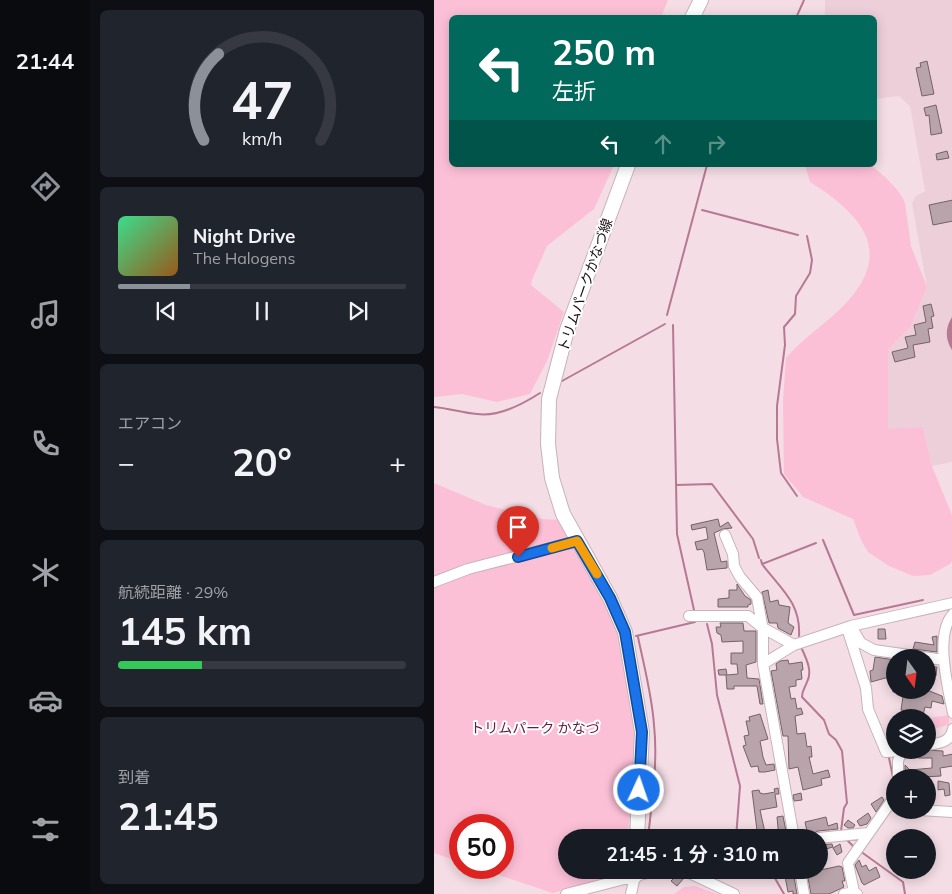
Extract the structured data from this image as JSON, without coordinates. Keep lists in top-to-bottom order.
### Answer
{
  "streets": {
    "main road": ["トリムパークかなづ線"]
  },
  "parks": ["トリムパーク かなづ"],
  "north": "bottom",
  "page": {
    "tabs": "21:44",
    "turn": ["250 m", "左折"],
    "song": ["Night Drive", "The Halogens"],
    "tile": [
      "エアコン",
      ["航続距離 · 29%", "145 km"],
      ["到着", "21:45"]
    ],
    "heat": ["−", "20°", "+"],
    "map_buttons": ["+", "−"],
    "limit": "50",
    "trip": "21:45 · 1 分 · 310 m",
    "gauge": ["47", "km/h"]
  }
}
